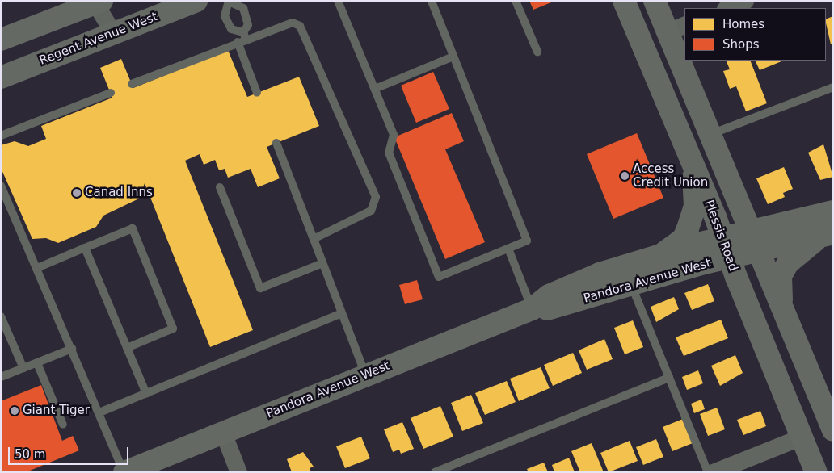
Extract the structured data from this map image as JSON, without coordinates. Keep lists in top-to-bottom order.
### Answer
{
  "streets": {
    "main road": ["Regent Avenue West", "Plessis Road", "Pandora Avenue West"]
  },
  "crossings": [
    ["Plessis Road", "Pandora Avenue West"]
  ],
  "places": ["Access Credit Union", "Canad Inns", "Giant Tiger"],
  "legend": ["Homes", "Shops"],
  "scale_bar": "50 m"
}
